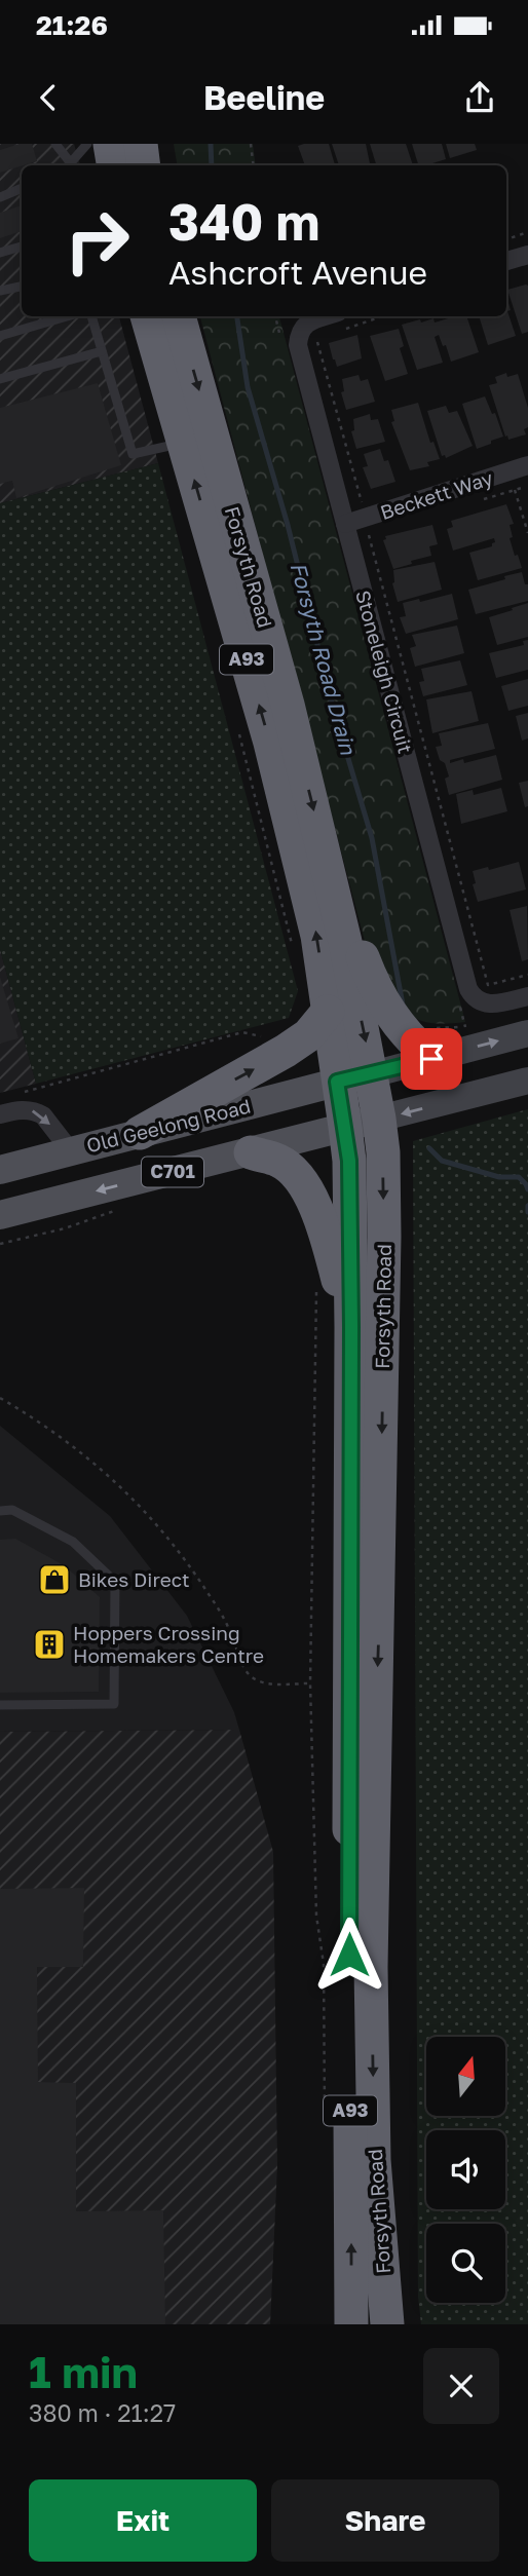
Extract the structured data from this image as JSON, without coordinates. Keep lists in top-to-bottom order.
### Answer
{
  "streets": {
    "highway": ["Forsyth Road", "A93"],
    "main road": ["Old Geelong Road", "C701"],
    "street": ["Beckett Way", "Stoneleigh Circuit"]
  },
  "crossings": [
    ["Beckett Way", "Stoneleigh Circuit"],
    ["Forsyth Road", "Old Geelong Road"],
    ["Forsyth Road", "C701"],
    ["Old Geelong Road", "C701"]
  ],
  "water": ["Forsyth Road Drain"],
  "places": {
    "shop": ["Bikes Direct"],
    "building": ["Hoppers Crossing Homemakers Centre"]
  },
  "north": "top",
  "page": {
    "status": "21:26",
    "header": "Beeline",
    "turn": ["340 m", "Ashcroft Avenue"],
    "heading": ["1 min", "380 m · 21:27"],
    "buttons": ["Exit", "Share"]
  }
}
